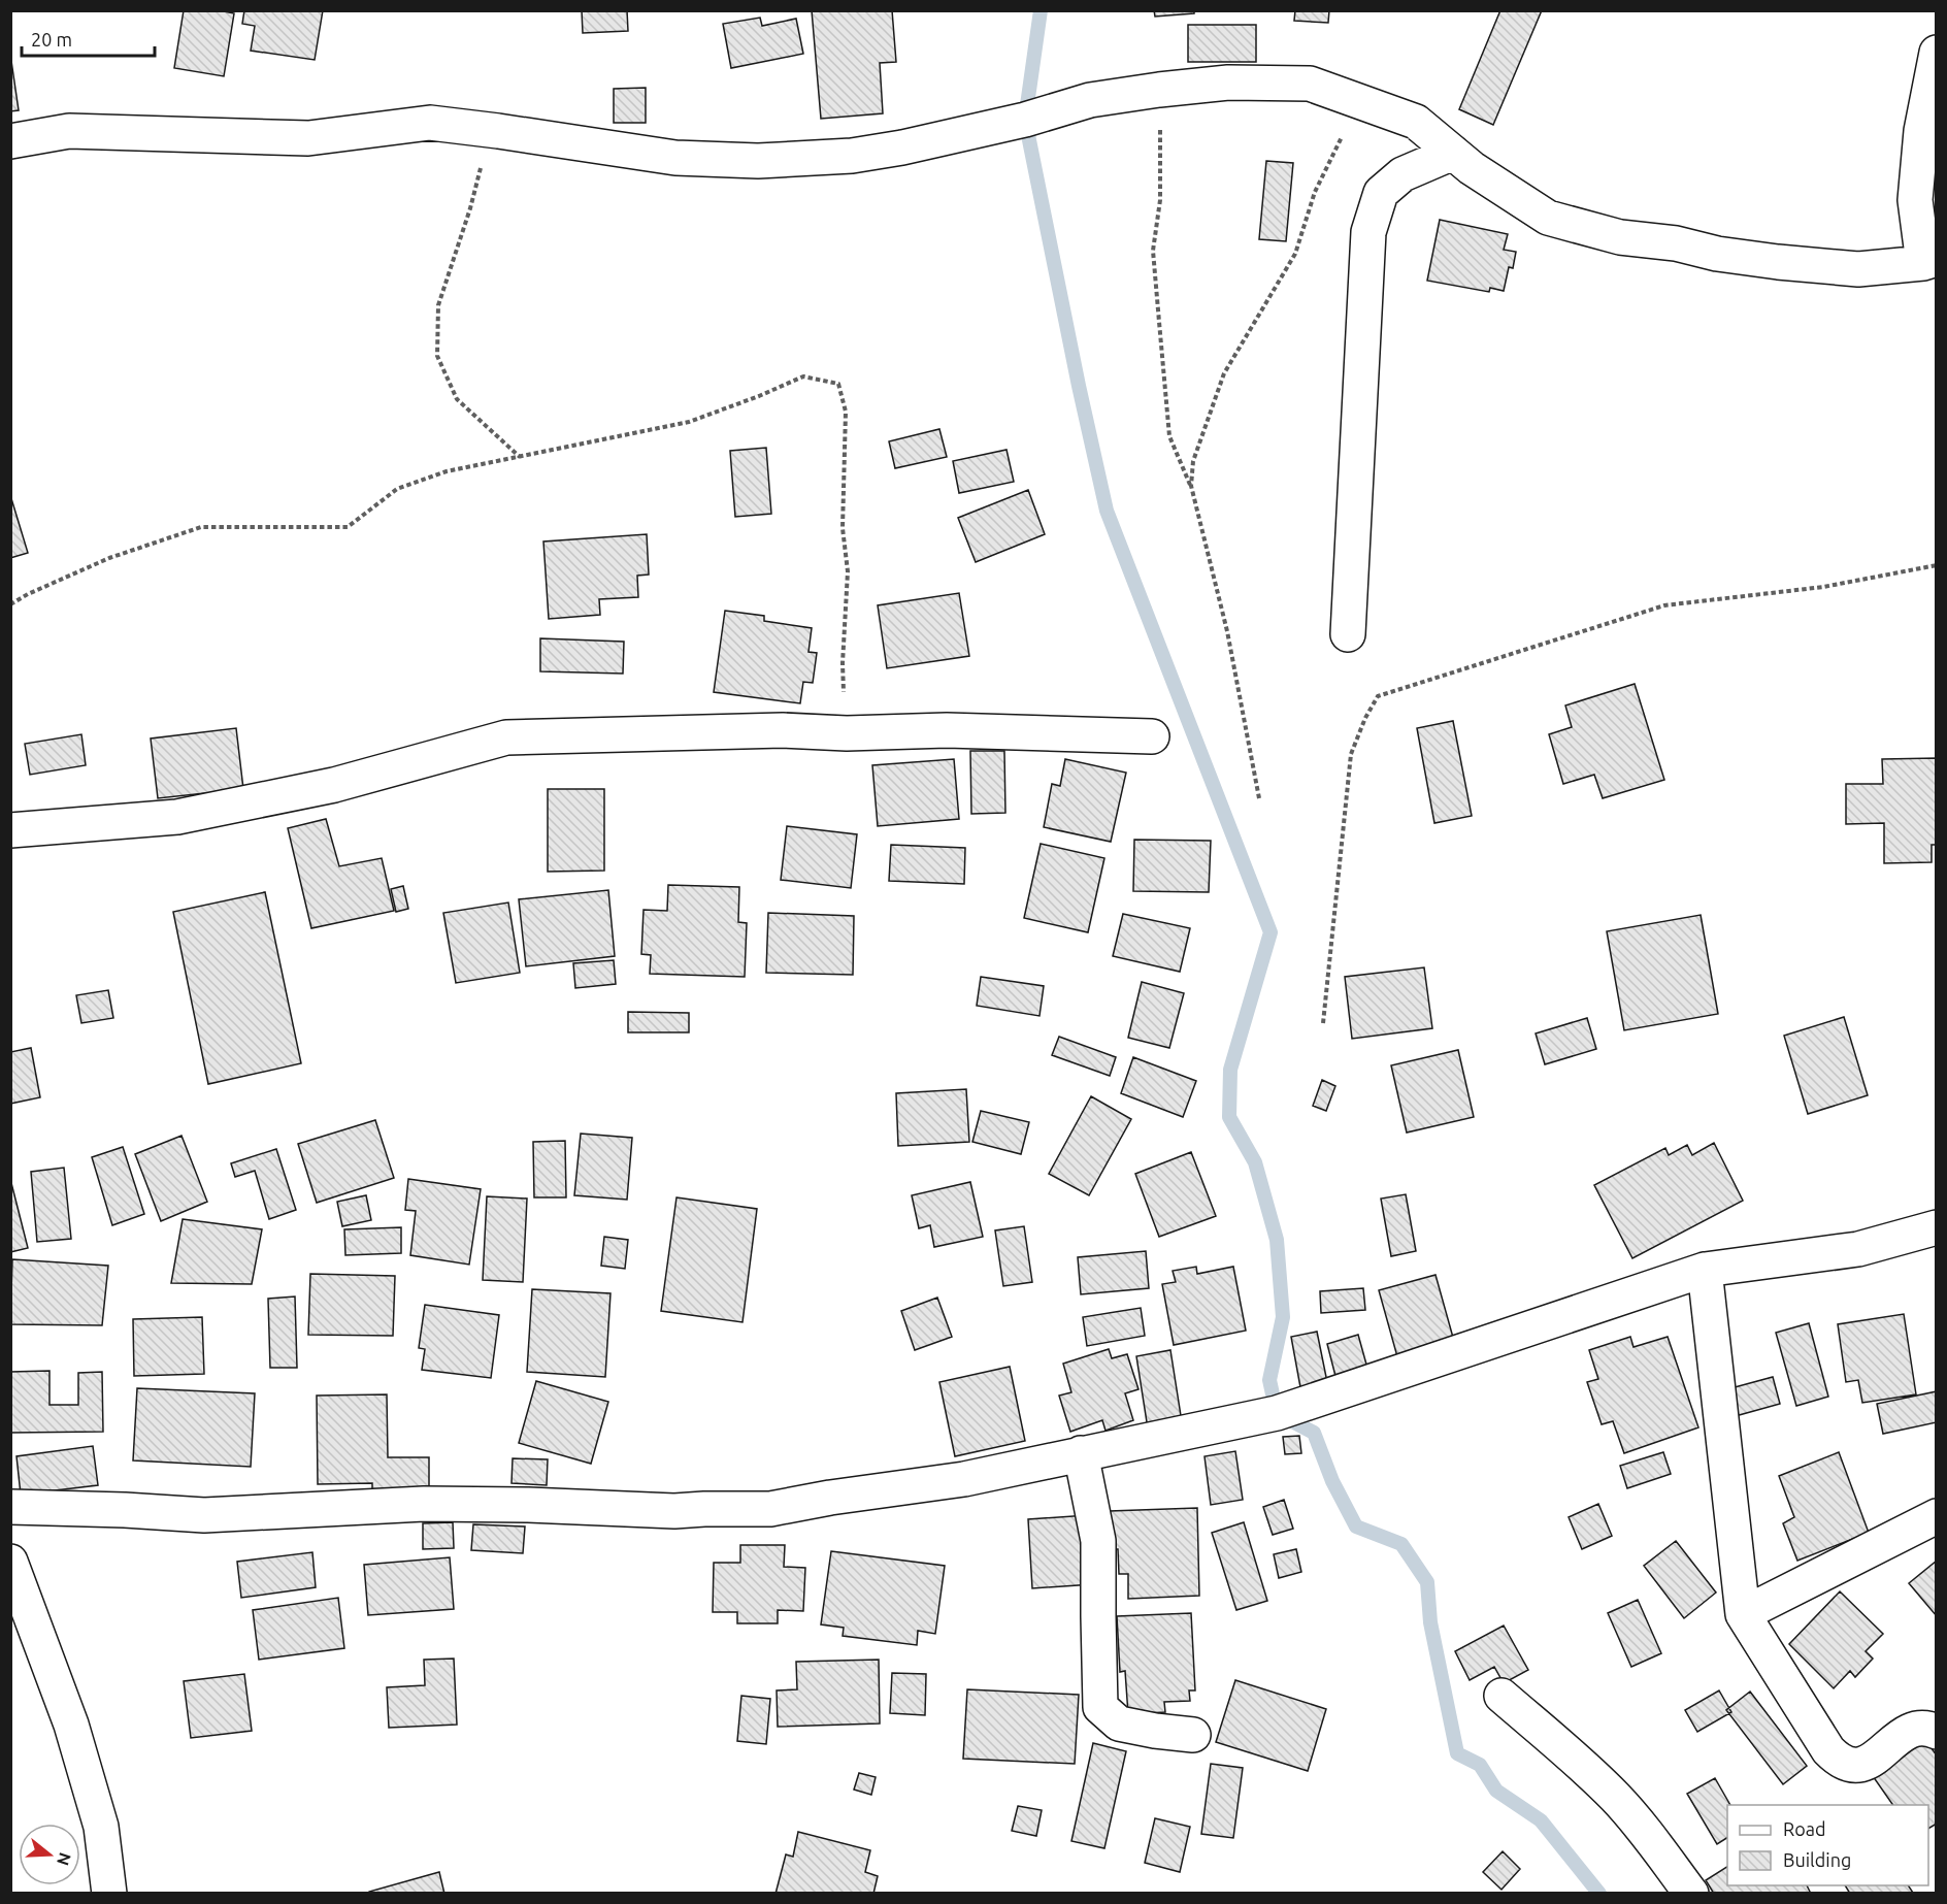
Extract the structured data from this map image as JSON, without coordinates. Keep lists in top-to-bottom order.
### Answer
{
  "legend": ["Road", "Building"],
  "scale_bar": "20 m",
  "north": "right"
}
